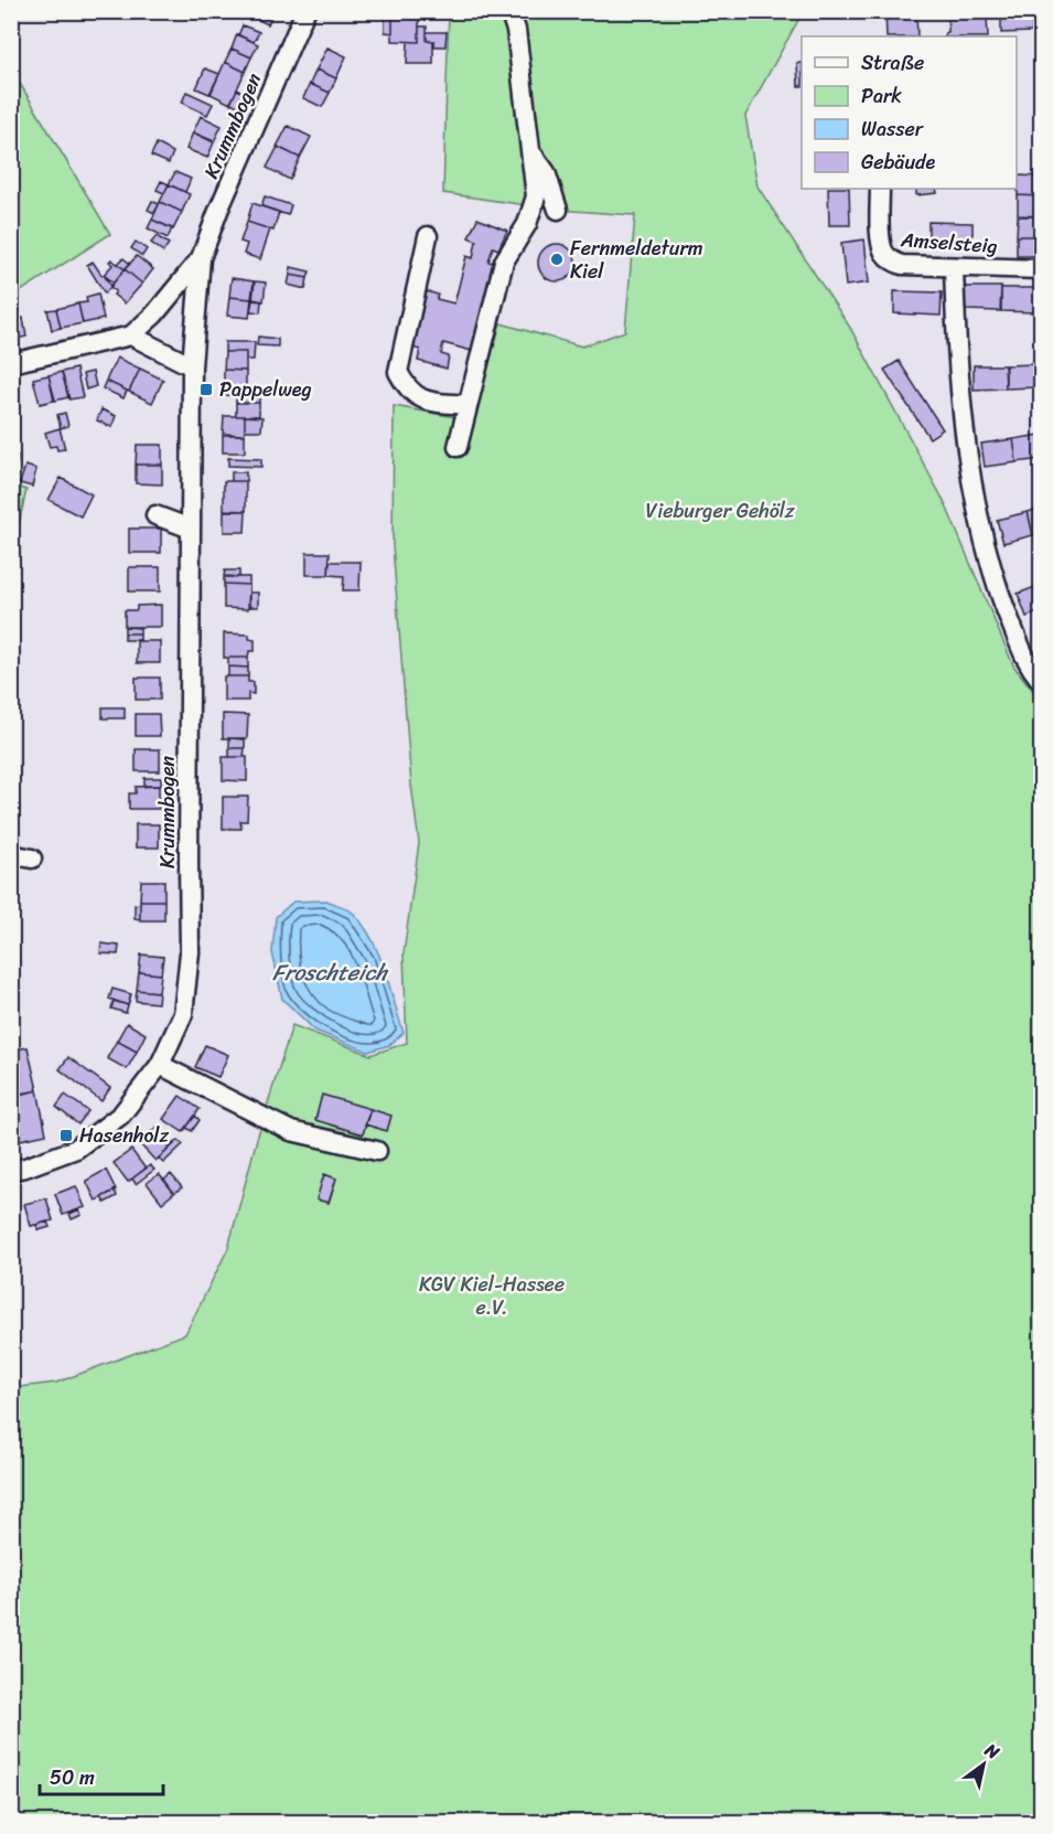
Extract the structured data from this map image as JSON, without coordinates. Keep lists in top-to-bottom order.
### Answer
{
  "streets": {
    "street": ["Krummbogen", "Amselsteig"]
  },
  "water": ["Froschteich"],
  "parks": ["Vieburger Gehölz", "KGV Kiel-Hassee e.V."],
  "places": {
    "other": ["Fernmeldeturm Kiel"],
    "transit": ["Pappelweg", "Hasenholz"]
  },
  "legend": [
    "Straße",
    "Park",
    "Wasser",
    "Gebäude"
  ],
  "scale_bar": "50 m",
  "north": "top right"
}
